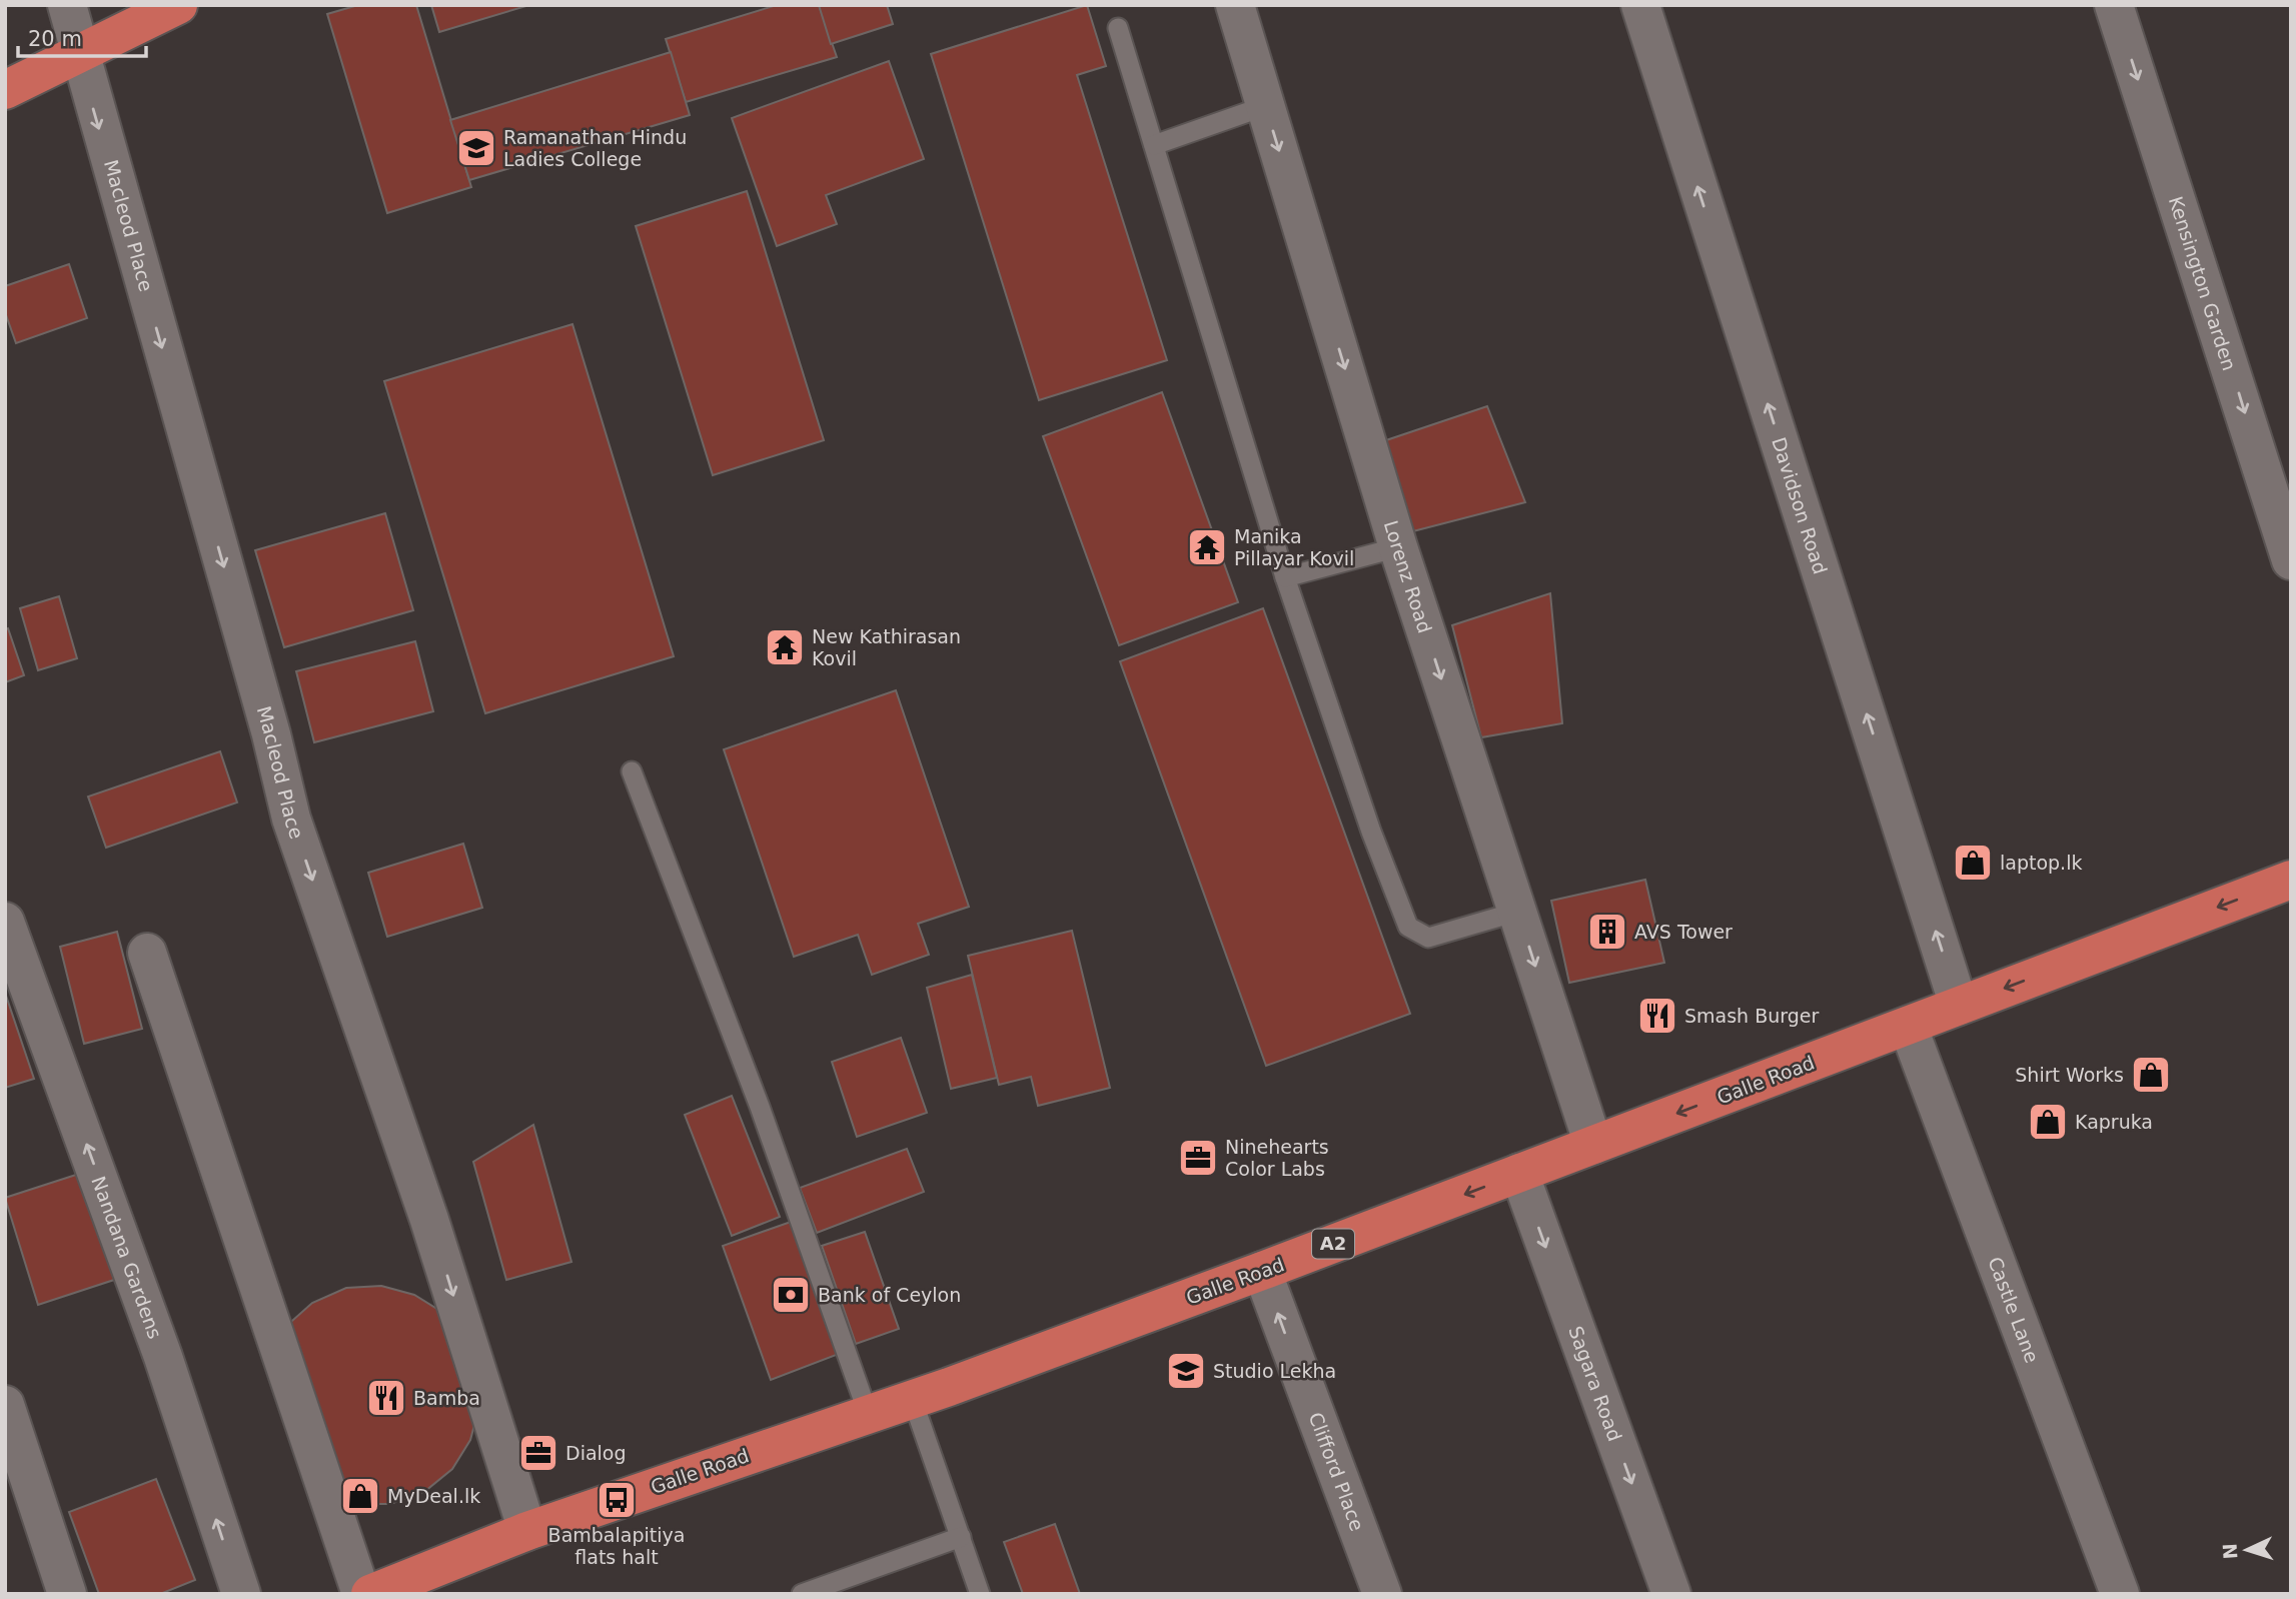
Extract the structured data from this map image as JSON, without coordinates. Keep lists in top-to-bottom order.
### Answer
{
  "streets": {
    "highway": ["Galle Road", "A2"],
    "street": [
      "Macleod Place",
      "Kensington Garden",
      "Davidson Road",
      "Lorenz Road",
      "Nandana Gardens",
      "Castle Lane",
      "Sagara Road",
      "Clifford Place"
    ]
  },
  "crossings": [
    ["Macleod Place", "Galle Road"],
    ["Davidson Road", "Galle Road"],
    ["Lorenz Road", "Galle Road"],
    ["Galle Road", "Castle Lane"],
    ["Galle Road", "Sagara Road"],
    ["Galle Road", "Clifford Place"]
  ],
  "one_way": [
    "Kensington Garden",
    "Davidson Road",
    "Lorenz Road",
    "Galle Road",
    "Sagara Road",
    "Clifford Place"
  ],
  "places": {
    "school or university": ["Ramanathan Hindu Ladies College", "Studio Lekha"],
    "temple": ["Manika Pillayar Kovil", "New Kathirasan Kovil"],
    "shop": [
      "laptop.lk",
      "Shirt Works",
      "Kapruka",
      "MyDeal.lk"
    ],
    "building": ["AVS Tower"],
    "restaurant": ["Smash Burger", "Bamba"],
    "office": ["Ninehearts Color Labs", "Dialog"],
    "bank": ["Bank of Ceylon"],
    "bus stop": ["Bambalapitiya flats halt"]
  },
  "scale_bar": "20 m",
  "north": "left"
}
